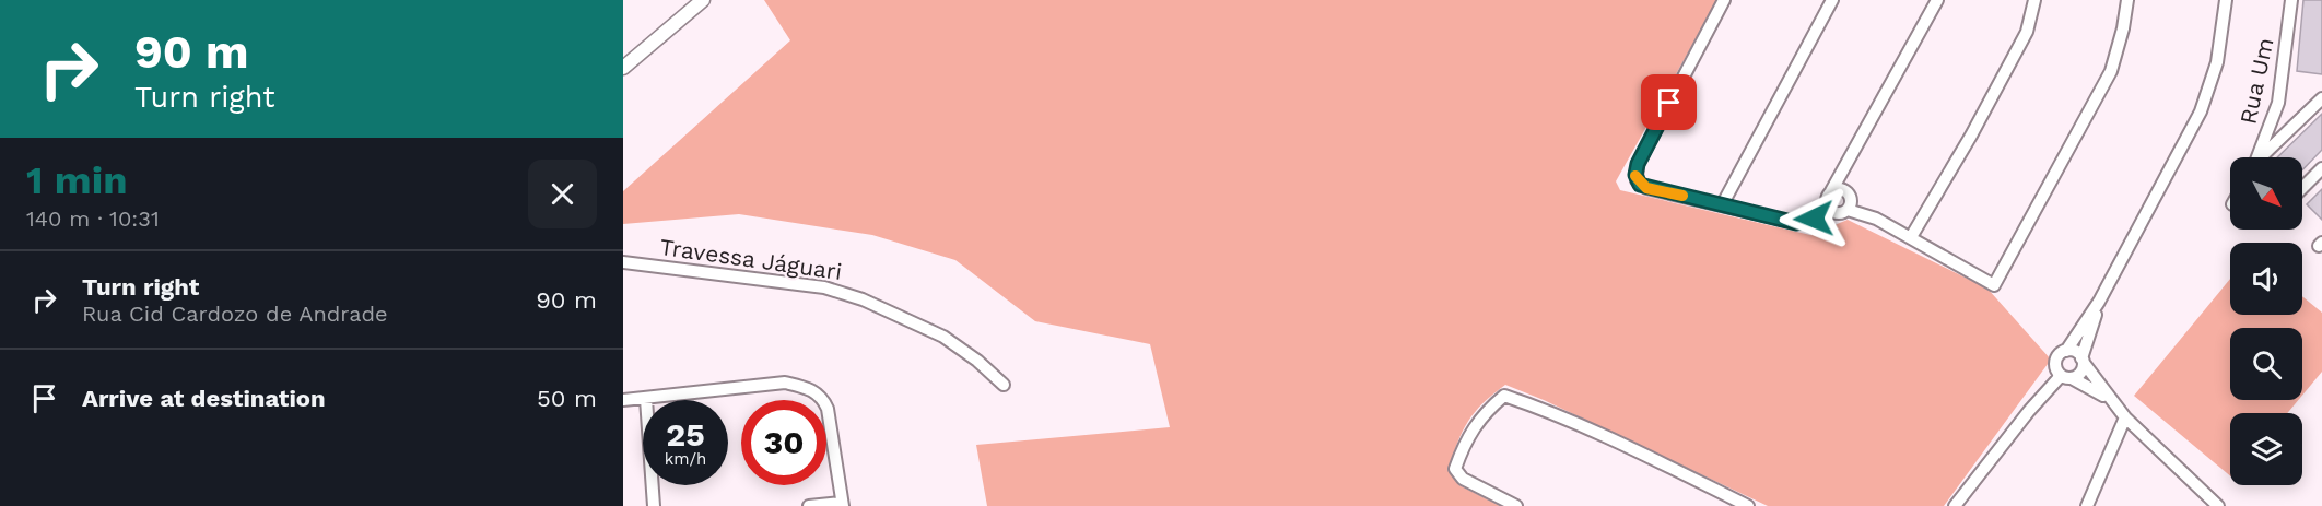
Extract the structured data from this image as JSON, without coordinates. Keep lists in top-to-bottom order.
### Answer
{
  "streets": {
    "street": ["Rua Um", "Travessa Jáguari"]
  },
  "north": "bottom right",
  "page": {
    "turn": ["90 m", "Turn right"],
    "heading": ["1 min", "140 m · 10:31"],
    "list": [
      {
        "name": "Turn right",
        "note": "Rua Cid Cardozo de Andrade",
        "value": "90 m"
      },
      {
        "name": "Arrive at destination",
        "value": "50 m"
      }
    ],
    "speed": "25 km/h",
    "limit": "30"
  }
}
